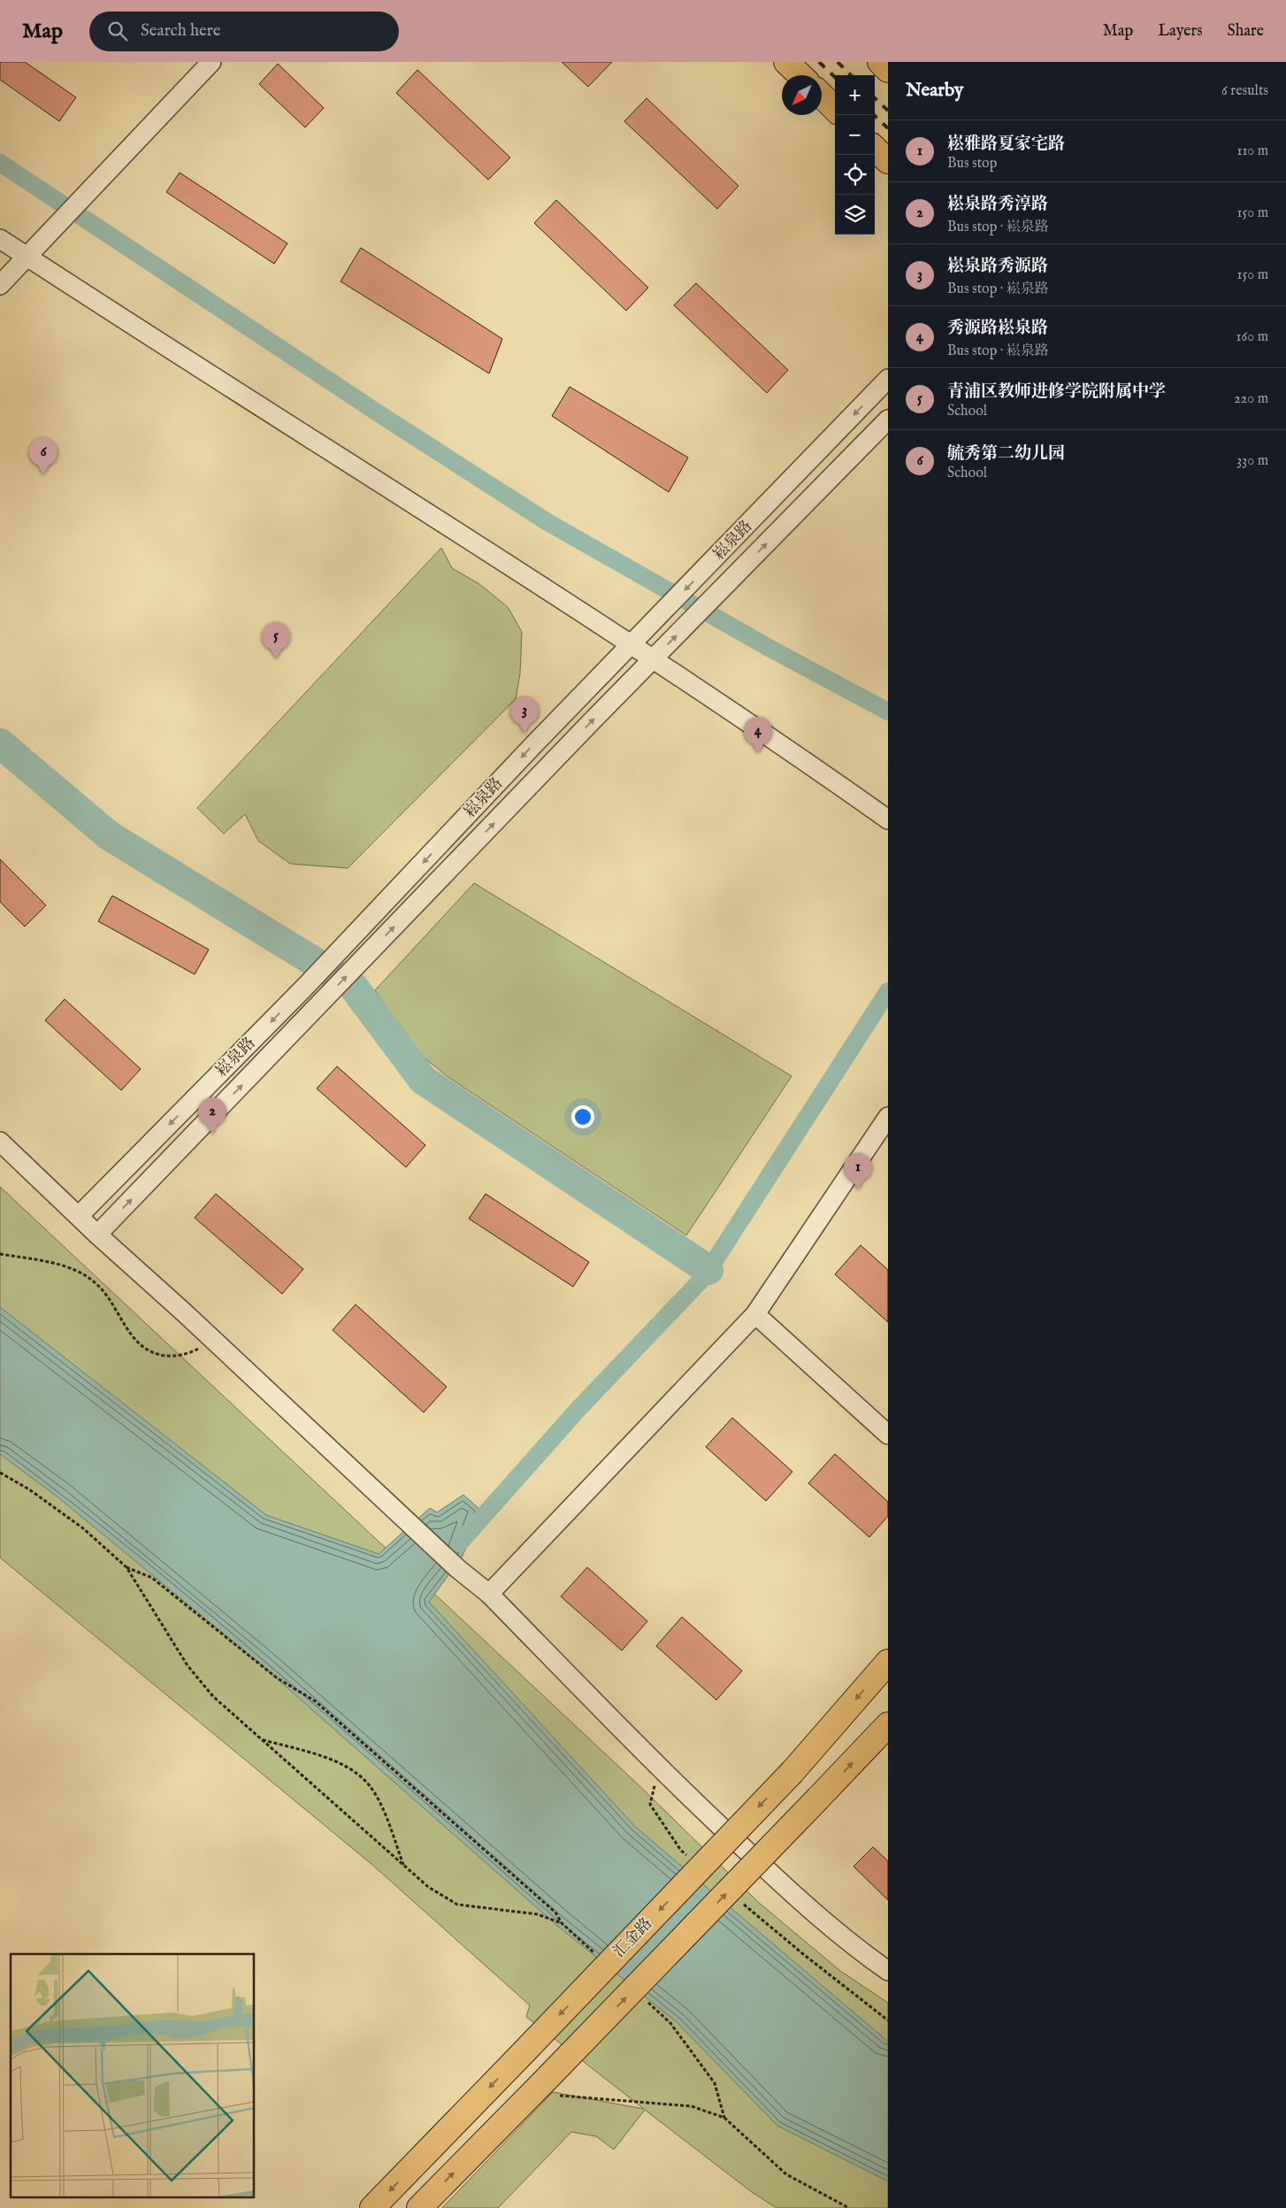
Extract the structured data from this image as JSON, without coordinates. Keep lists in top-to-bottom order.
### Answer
{
  "streets": {
    "main road": ["汇金路"],
    "street": ["崧泉路"]
  },
  "north": "bottom left",
  "page": {
    "header": "Map",
    "search": "Search here",
    "nav": ["Map", "Layers", "Share"],
    "heading": ["Nearby", "6 results"],
    "map_buttons": ["+", "−"],
    "list": [
      {
        "mark": "1",
        "name": "崧雅路夏家宅路",
        "note": "Bus stop",
        "value": "110 m"
      },
      {
        "mark": "2",
        "name": "崧泉路秀淳路",
        "note": "Bus stop · 崧泉路",
        "value": "150 m"
      },
      {
        "mark": "3",
        "name": "崧泉路秀源路",
        "note": "Bus stop · 崧泉路",
        "value": "150 m"
      },
      {
        "mark": "4",
        "name": "秀源路崧泉路",
        "note": "Bus stop · 崧泉路",
        "value": "160 m"
      },
      {
        "mark": "5",
        "name": "青浦区教师进修学院附属中学",
        "note": "School",
        "value": "220 m"
      },
      {
        "mark": "6",
        "name": "毓秀第二幼儿园",
        "note": "School",
        "value": "330 m"
      }
    ],
    "pins": [
      "6",
      "5",
      "3",
      "4",
      "2",
      "1"
    ]
  }
}
